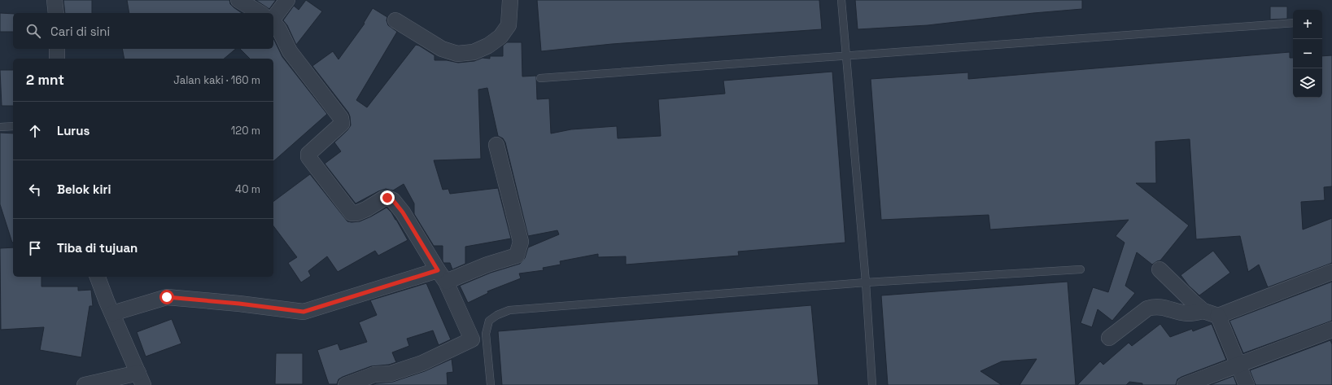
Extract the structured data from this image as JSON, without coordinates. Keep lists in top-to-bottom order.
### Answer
{
  "page": {
    "map_buttons": ["+", "−"],
    "search": "Cari di sini",
    "heading": ["2 mnt", "Jalan kaki · 160 m"],
    "list": [
      ["Lurus", "120 m"],
      ["Belok kiri", "40 m"],
      "Tiba di tujuan"
    ]
  }
}
